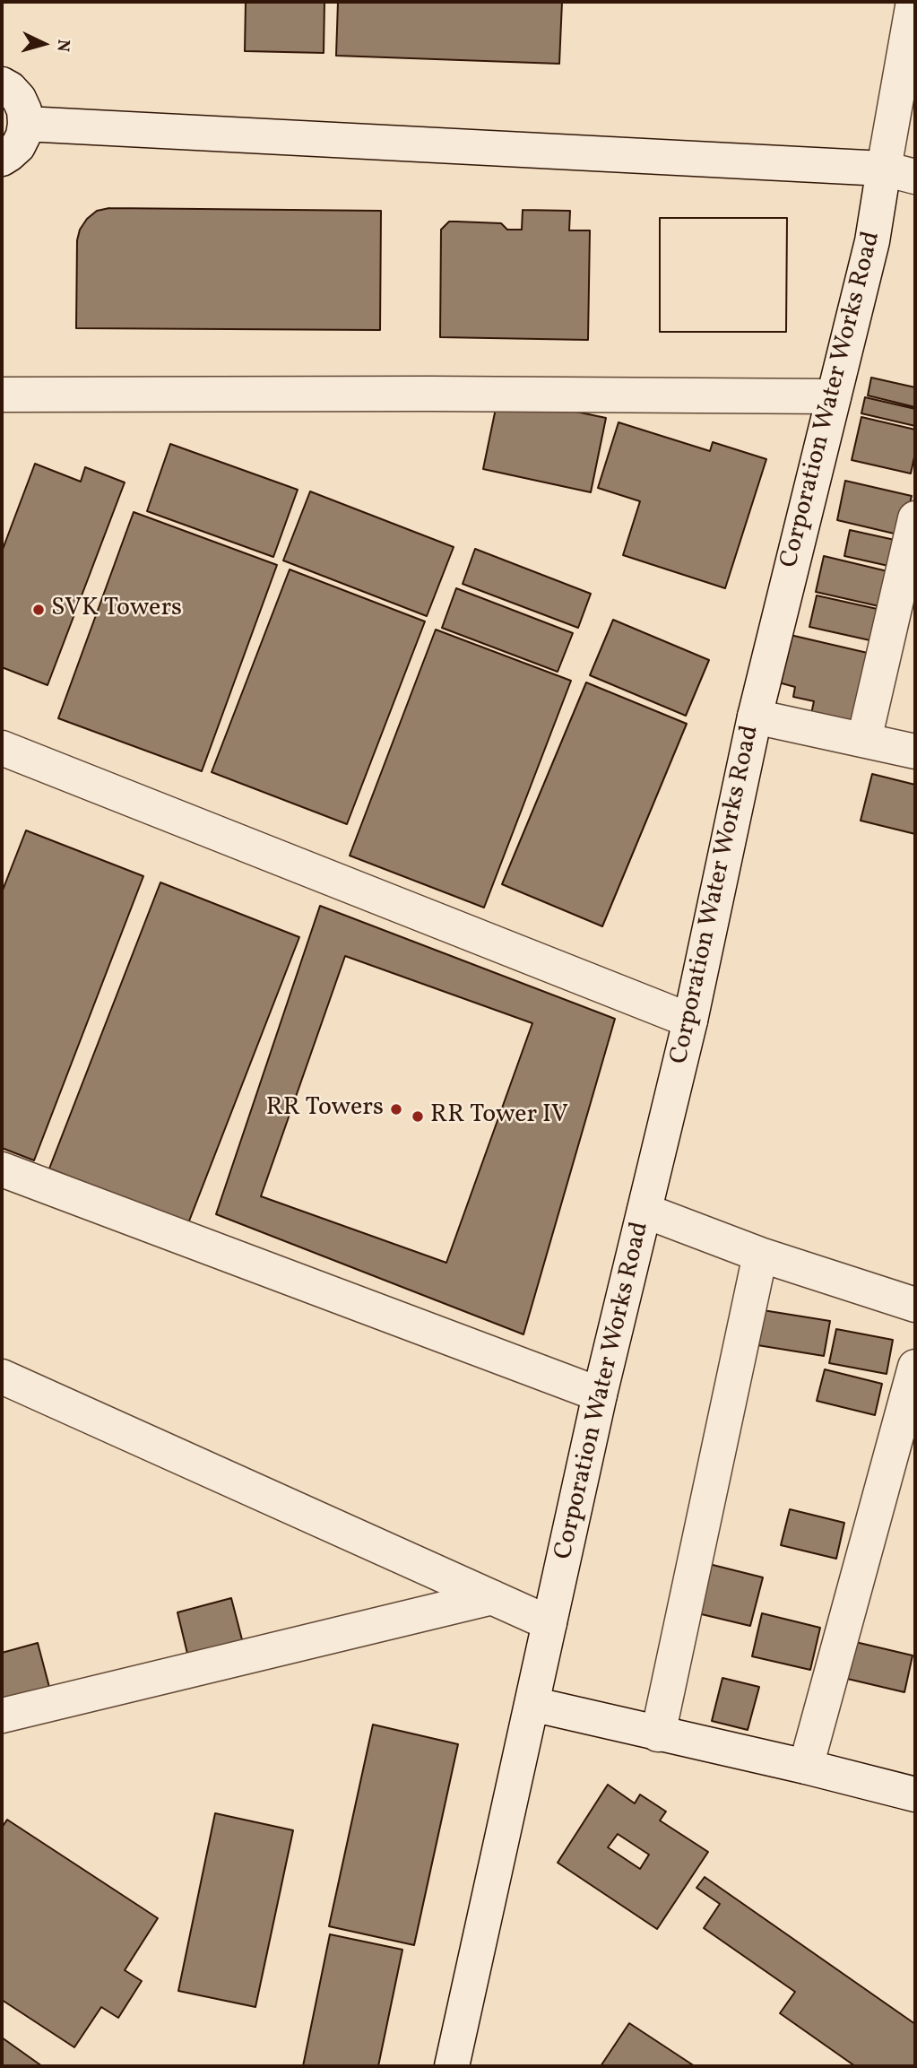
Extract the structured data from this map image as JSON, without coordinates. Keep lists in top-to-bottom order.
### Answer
{
  "streets": {
    "street": ["Corporation Water Works Road"]
  },
  "places": ["SVK Towers", "RR Towers", "RR Tower IV"],
  "north": "right"
}
